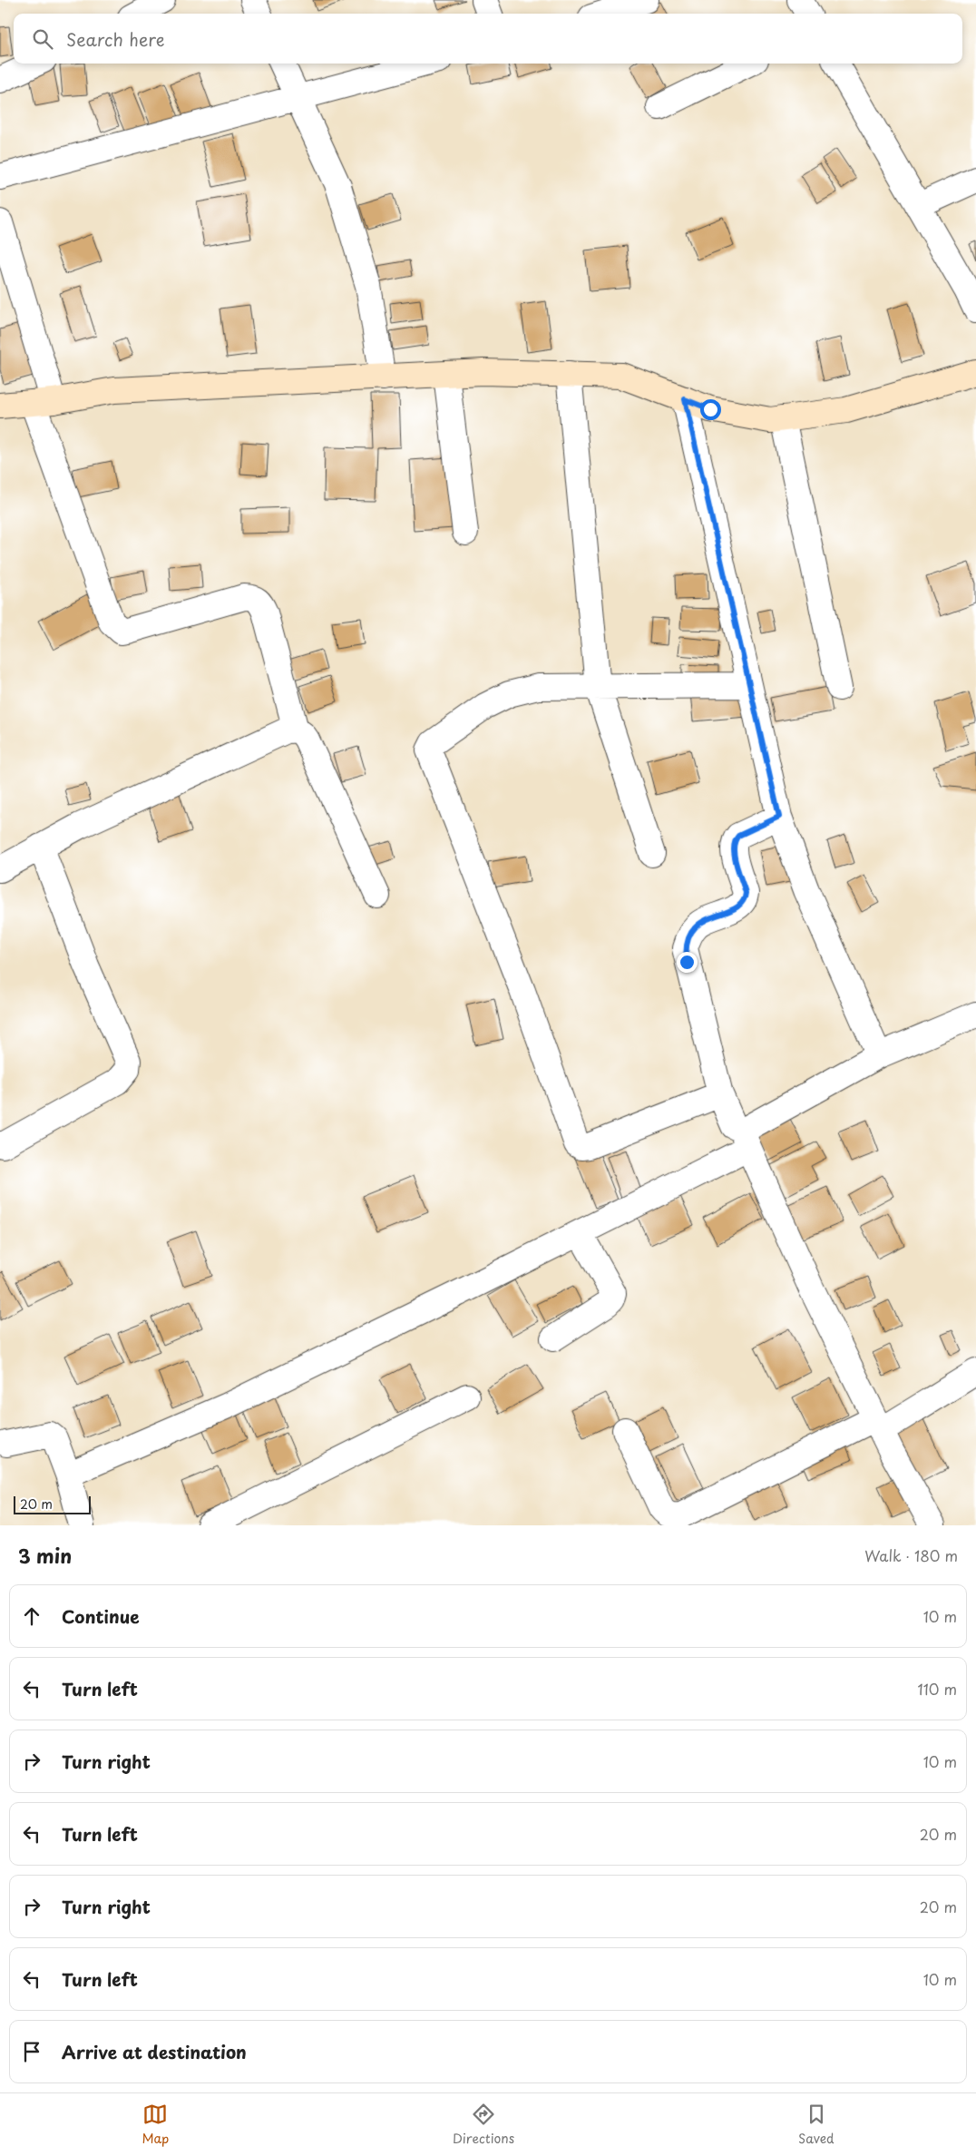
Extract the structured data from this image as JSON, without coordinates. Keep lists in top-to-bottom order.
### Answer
{
  "scale_bar": "20 m",
  "page": {
    "search": "Search here",
    "scale": "20 m",
    "heading": ["3 min", "Walk · 180 m"],
    "list": [
      ["Continue", "10 m"],
      ["Turn left", "110 m"],
      ["Turn right", "10 m"],
      ["Turn left", "20 m"],
      ["Turn right", "20 m"],
      ["Turn left", "10 m"],
      "Arrive at destination"
    ],
    "nav": ["Map", "Directions", "Saved"]
  }
}
